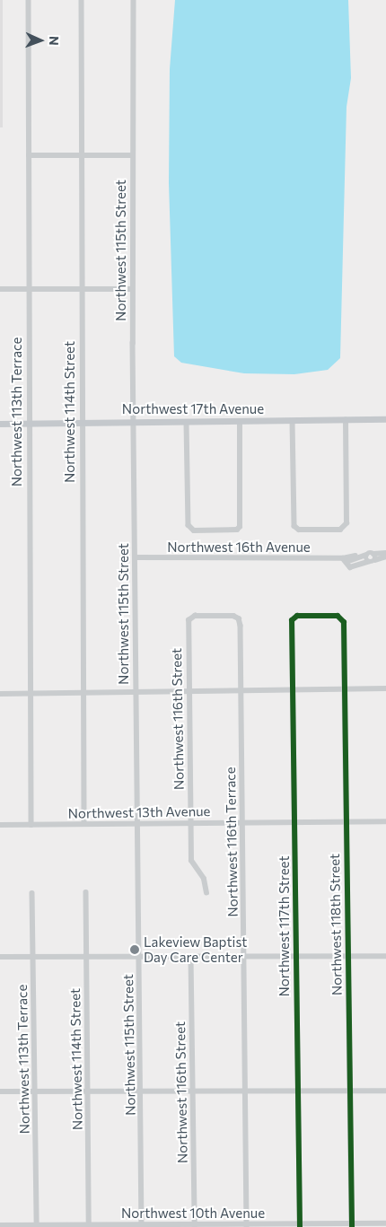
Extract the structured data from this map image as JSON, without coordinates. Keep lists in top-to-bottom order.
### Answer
{
  "streets": {
    "main road": ["Northwest 17th Avenue"],
    "street": [
      "Northwest 115th Street",
      "Northwest 113th Terrace",
      "Northwest 114th Street",
      "Northwest 16th Avenue",
      "Northwest 116th Street",
      "Northwest 13th Avenue",
      "Northwest 116th Terrace",
      "Northwest 118th Street",
      "Northwest 117th Street",
      "Northwest 10th Avenue"
    ]
  },
  "crossings": [
    ["Northwest 115th Street", "Northwest 17th Avenue"],
    ["Northwest 115th Street", "Northwest 16th Avenue"],
    ["Northwest 115th Street", "Northwest 13th Avenue"],
    ["Northwest 115th Street", "Northwest 10th Avenue"],
    ["Northwest 17th Avenue", "Northwest 113th Terrace"],
    ["Northwest 17th Avenue", "Northwest 114th Street"],
    ["Northwest 113th Terrace", "Northwest 13th Avenue"],
    ["Northwest 113th Terrace", "Northwest 10th Avenue"],
    ["Northwest 114th Street", "Northwest 13th Avenue"],
    ["Northwest 114th Street", "Northwest 10th Avenue"],
    ["Northwest 116th Street", "Northwest 13th Avenue"],
    ["Northwest 116th Street", "Northwest 116th Terrace"],
    ["Northwest 116th Street", "Northwest 10th Avenue"],
    ["Northwest 13th Avenue", "Northwest 116th Terrace"],
    ["Northwest 13th Avenue", "Northwest 118th Street"],
    ["Northwest 13th Avenue", "Northwest 117th Street"],
    ["Northwest 116th Terrace", "Northwest 10th Avenue"],
    ["Northwest 118th Street", "Northwest 117th Street"],
    ["Northwest 118th Street", "Northwest 10th Avenue"],
    ["Northwest 117th Street", "Northwest 10th Avenue"]
  ],
  "places": ["Lakeview Baptist Day Care Center"],
  "north": "right"
}
